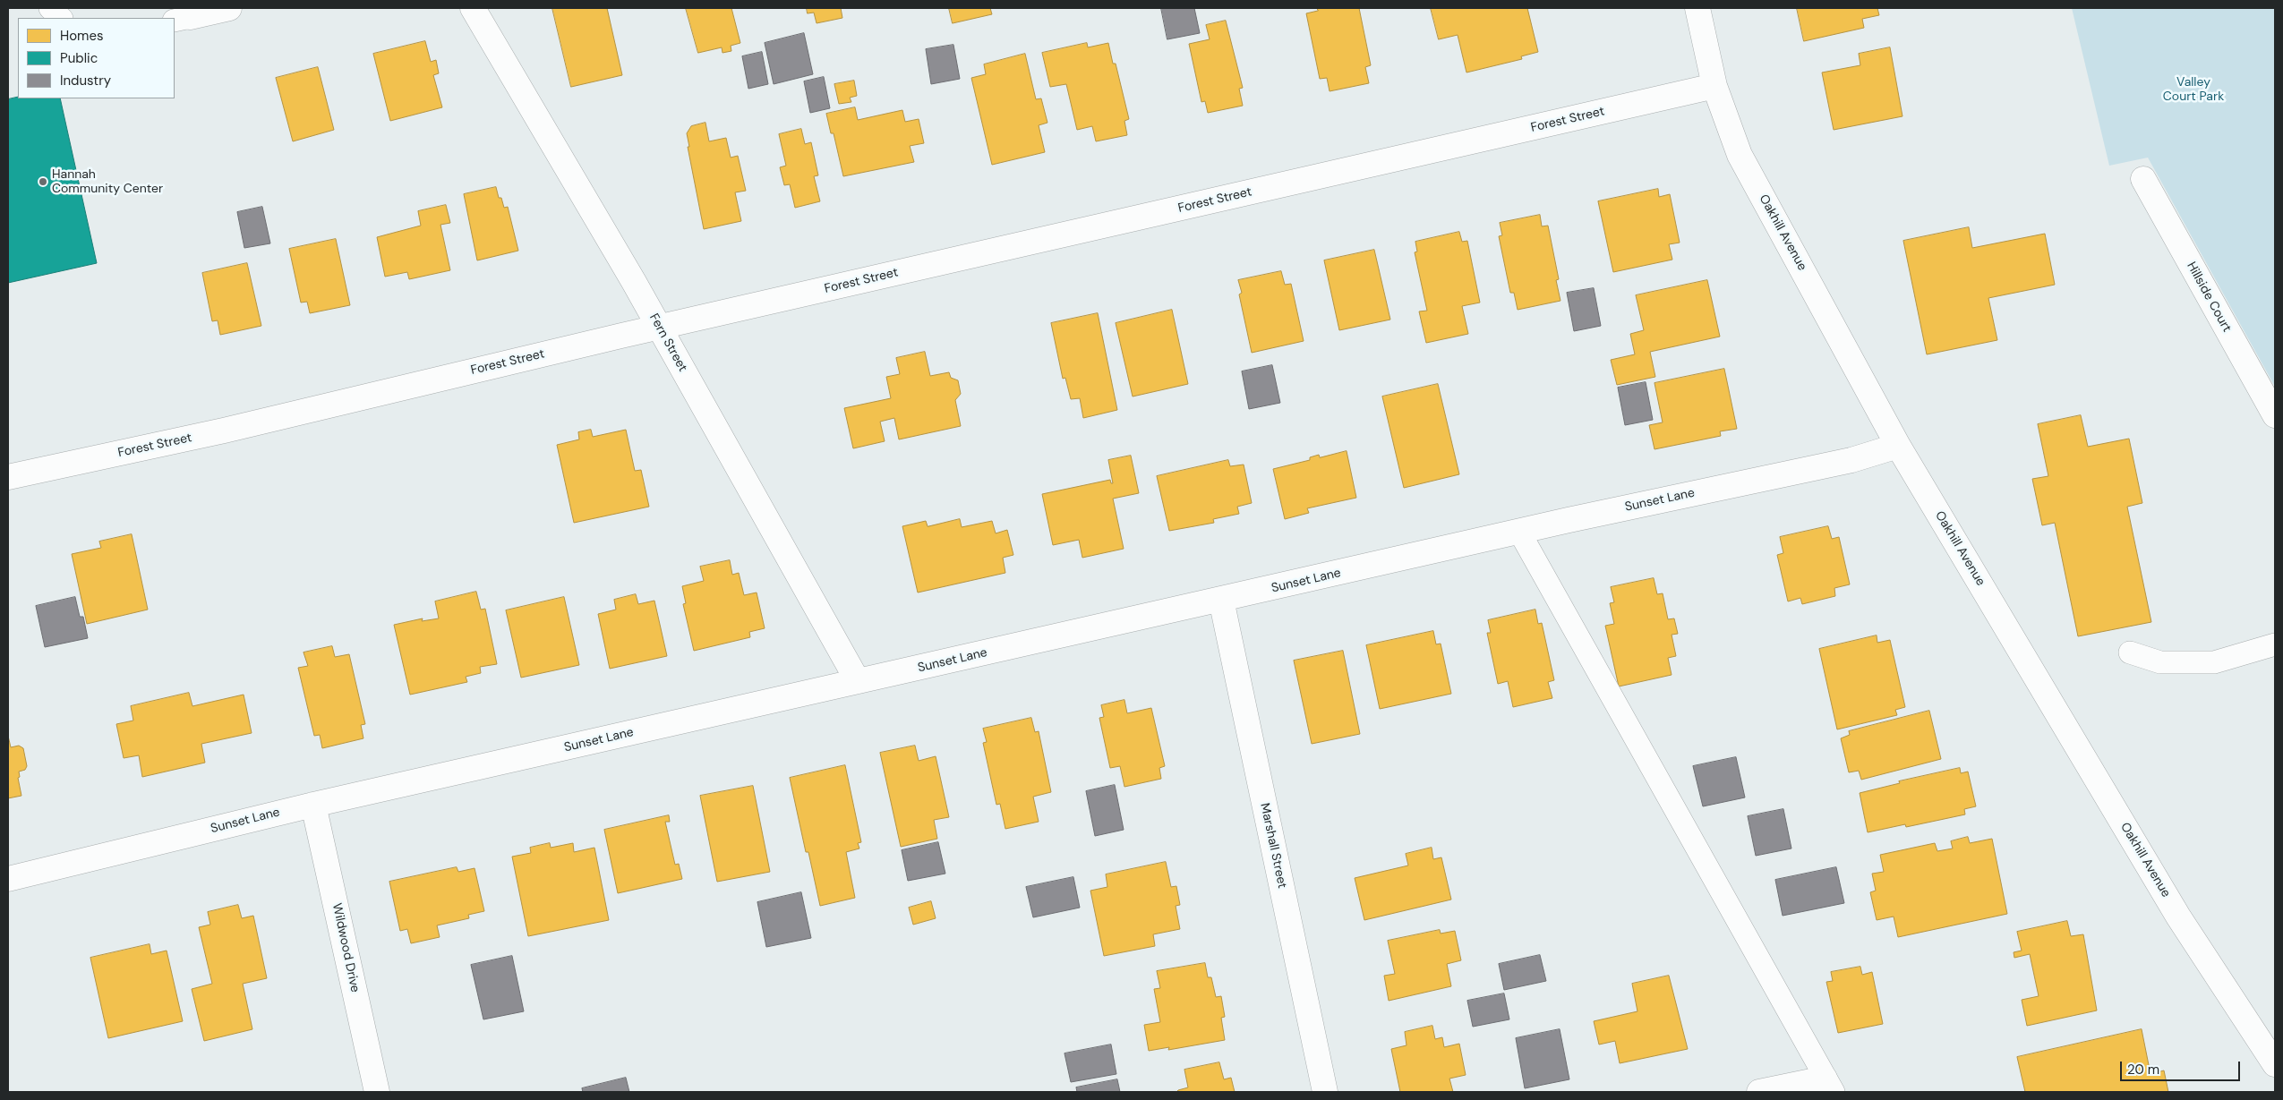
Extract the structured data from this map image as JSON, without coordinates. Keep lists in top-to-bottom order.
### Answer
{
  "streets": {
    "street": [
      "Forest Street",
      "Oakhill Avenue",
      "Hillside Court",
      "Fern Street",
      "Sunset Lane",
      "Marshall Street",
      "Wildwood Drive"
    ]
  },
  "crossings": [
    ["Forest Street", "Oakhill Avenue"],
    ["Forest Street", "Fern Street"],
    ["Oakhill Avenue", "Sunset Lane"],
    ["Fern Street", "Sunset Lane"],
    ["Sunset Lane", "Marshall Street"],
    ["Sunset Lane", "Wildwood Drive"]
  ],
  "parks": ["Valley Court Park"],
  "places": ["Hannah Community Center"],
  "legend": ["Homes", "Public", "Industry"],
  "scale_bar": "20 m"
}
